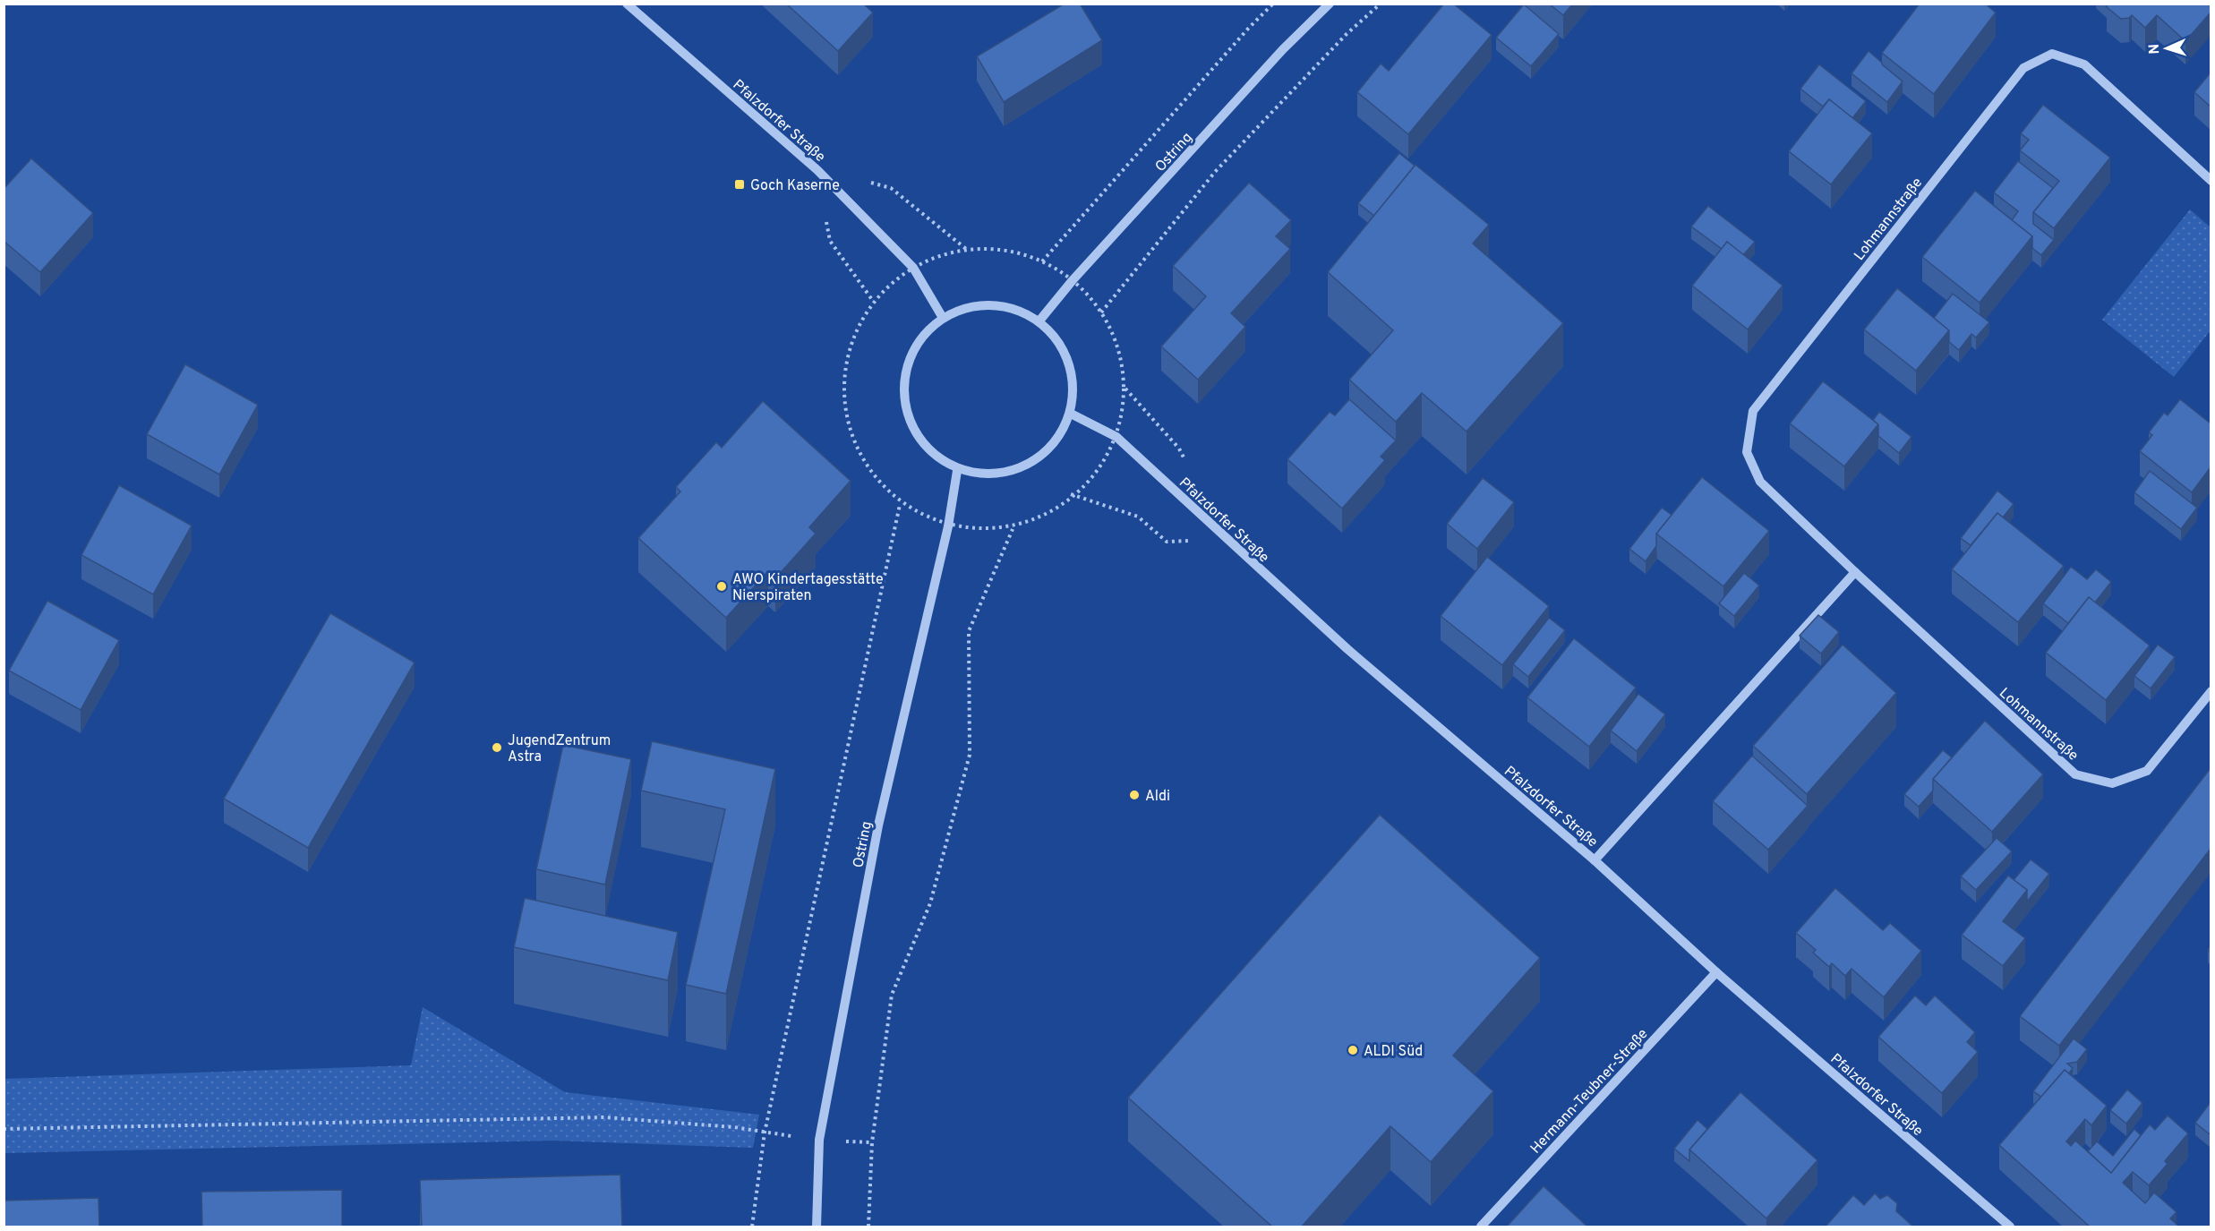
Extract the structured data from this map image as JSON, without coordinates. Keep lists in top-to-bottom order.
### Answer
{
  "streets": {
    "street": [
      "Pfalzdorfer Straße",
      "Ostring",
      "Lohmannstraße",
      "Hermann-Teubner-Straße"
    ]
  },
  "crossings": [
    ["Pfalzdorfer Straße", "Ostring"],
    ["Pfalzdorfer Straße", "Hermann-Teubner-Straße"]
  ],
  "places": {
    "transit": ["Goch Kaserne"],
    "other": [
      "AWO Kindertagesstätte Nierspiraten",
      "JugendZentrum Astra",
      "Aldi",
      "ALDI Süd"
    ]
  },
  "north": "left"
}
